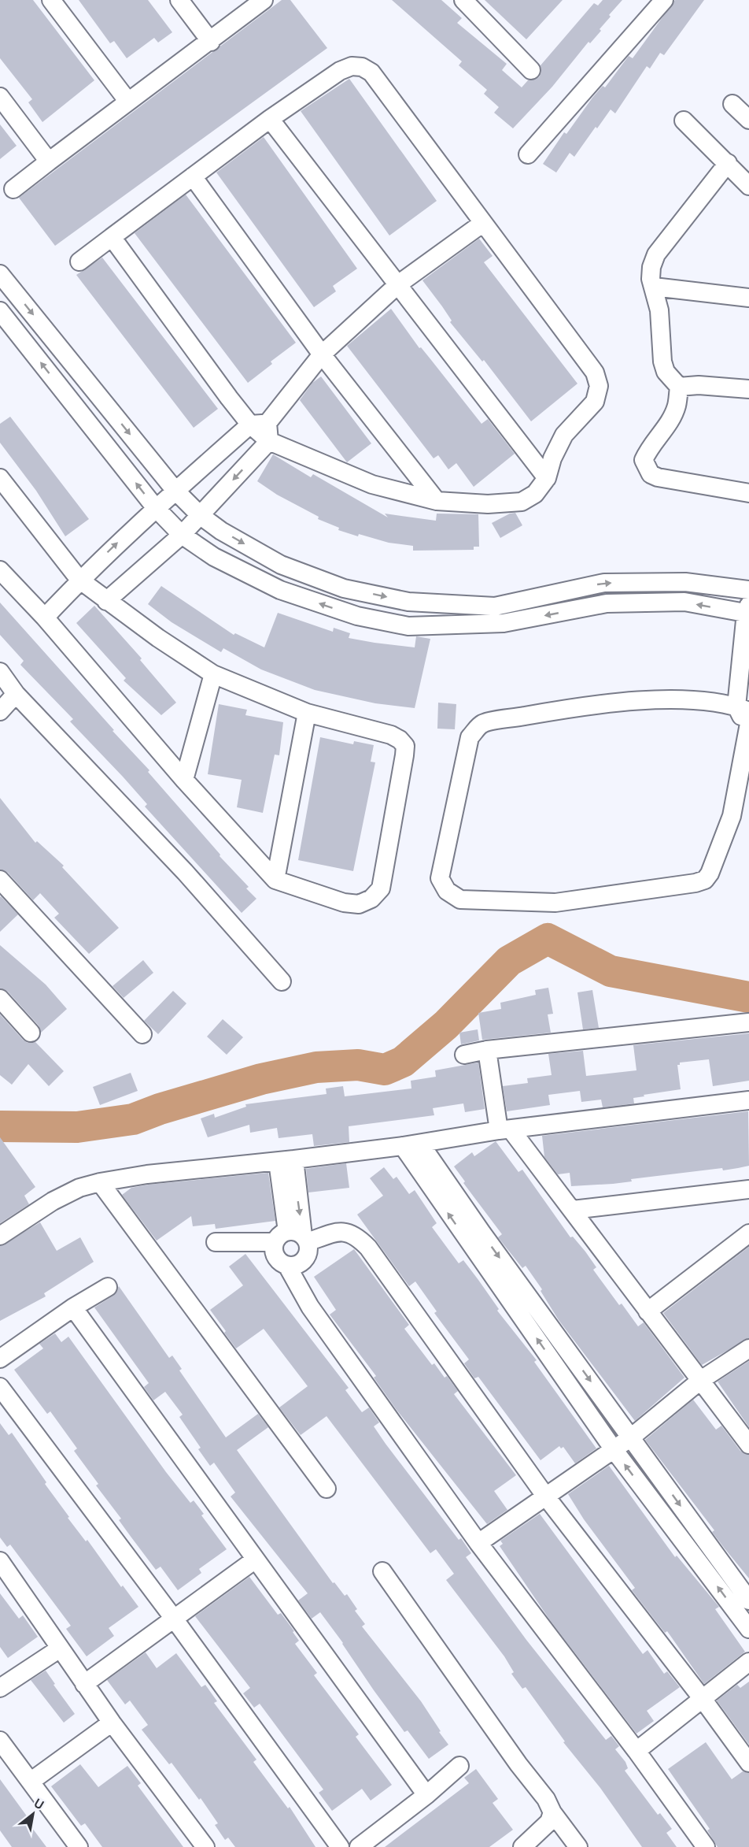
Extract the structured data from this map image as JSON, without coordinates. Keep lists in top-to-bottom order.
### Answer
{
  "north": "top right"
}
